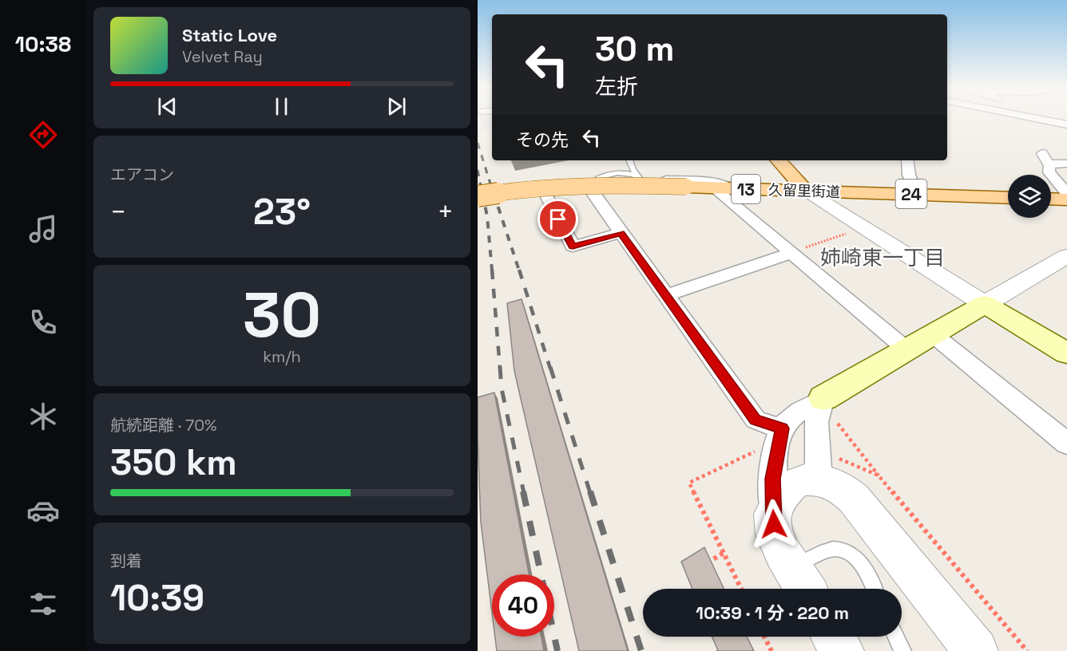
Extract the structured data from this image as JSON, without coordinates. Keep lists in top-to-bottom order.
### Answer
{
  "streets": {
    "main road": ["13", "久留里街道", "24"]
  },
  "districts": ["姉崎東一丁目"],
  "page": {
    "tabs": "10:38",
    "turn": ["30 m", "左折"],
    "song": ["Static Love", "Velvet Ray"],
    "then": "その先",
    "tile": [
      "エアコン",
      ["30", "km/h"],
      ["航続距離 · 70%", "350 km"],
      ["到着", "10:39"]
    ],
    "heat": ["−", "23°", "+"],
    "limit": "40",
    "trip": "10:39 · 1 分 · 220 m"
  }
}
